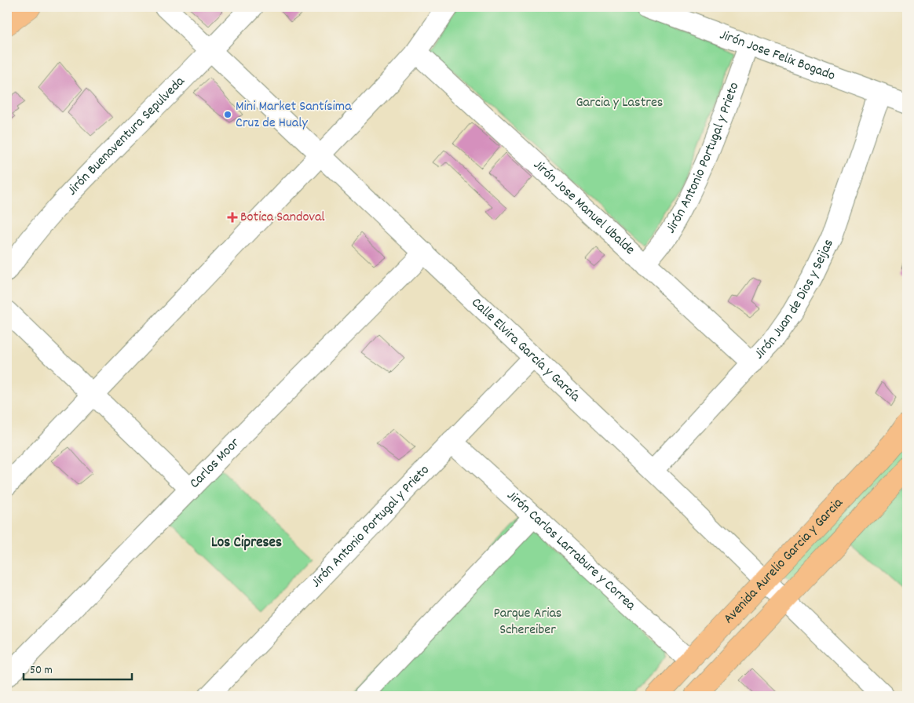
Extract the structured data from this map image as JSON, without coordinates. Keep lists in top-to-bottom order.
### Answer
{
  "streets": {
    "main road": ["Avenida Aurelio Garcia y Garcia"],
    "street": [
      "Jirón Jose Felix Bogado",
      "Jirón Buenaventura Sepulveda",
      "Jirón Antonio Portugal y Prieto",
      "Jirón Jose Manuel Ubalde",
      "Jirón Juan de Dios y Seijas",
      "Calle Elvira García y García",
      "Carlos Moor",
      "Jirón Carlos Larrabure y Correa"
    ]
  },
  "crossings": [
    ["Jirón Jose Felix Bogado", "Jirón Antonio Portugal y Prieto"],
    ["Jirón Jose Felix Bogado", "Jirón Juan de Dios y Seijas"],
    ["Jirón Buenaventura Sepulveda", "Calle Elvira García y García"],
    ["Jirón Antonio Portugal y Prieto", "Jirón Jose Manuel Ubalde"],
    ["Jirón Antonio Portugal y Prieto", "Calle Elvira García y García"],
    ["Jirón Antonio Portugal y Prieto", "Jirón Carlos Larrabure y Correa"],
    ["Jirón Jose Manuel Ubalde", "Jirón Juan de Dios y Seijas"],
    ["Jirón Juan de Dios y Seijas", "Calle Elvira García y García"],
    ["Calle Elvira García y García", "Carlos Moor"],
    ["Calle Elvira García y García", "Avenida Aurelio Garcia y Garcia"],
    ["Jirón Carlos Larrabure y Correa", "Avenida Aurelio Garcia y Garcia"]
  ],
  "districts": ["Los Cipreses"],
  "parks": ["Garcia y Lastres", "Parque Arias Schereiber"],
  "places": {
    "other": ["Mini Market Santísima Cruz de Hualy"],
    "health": ["Botica Sandoval"]
  },
  "scale_bar": "50 m"
}
